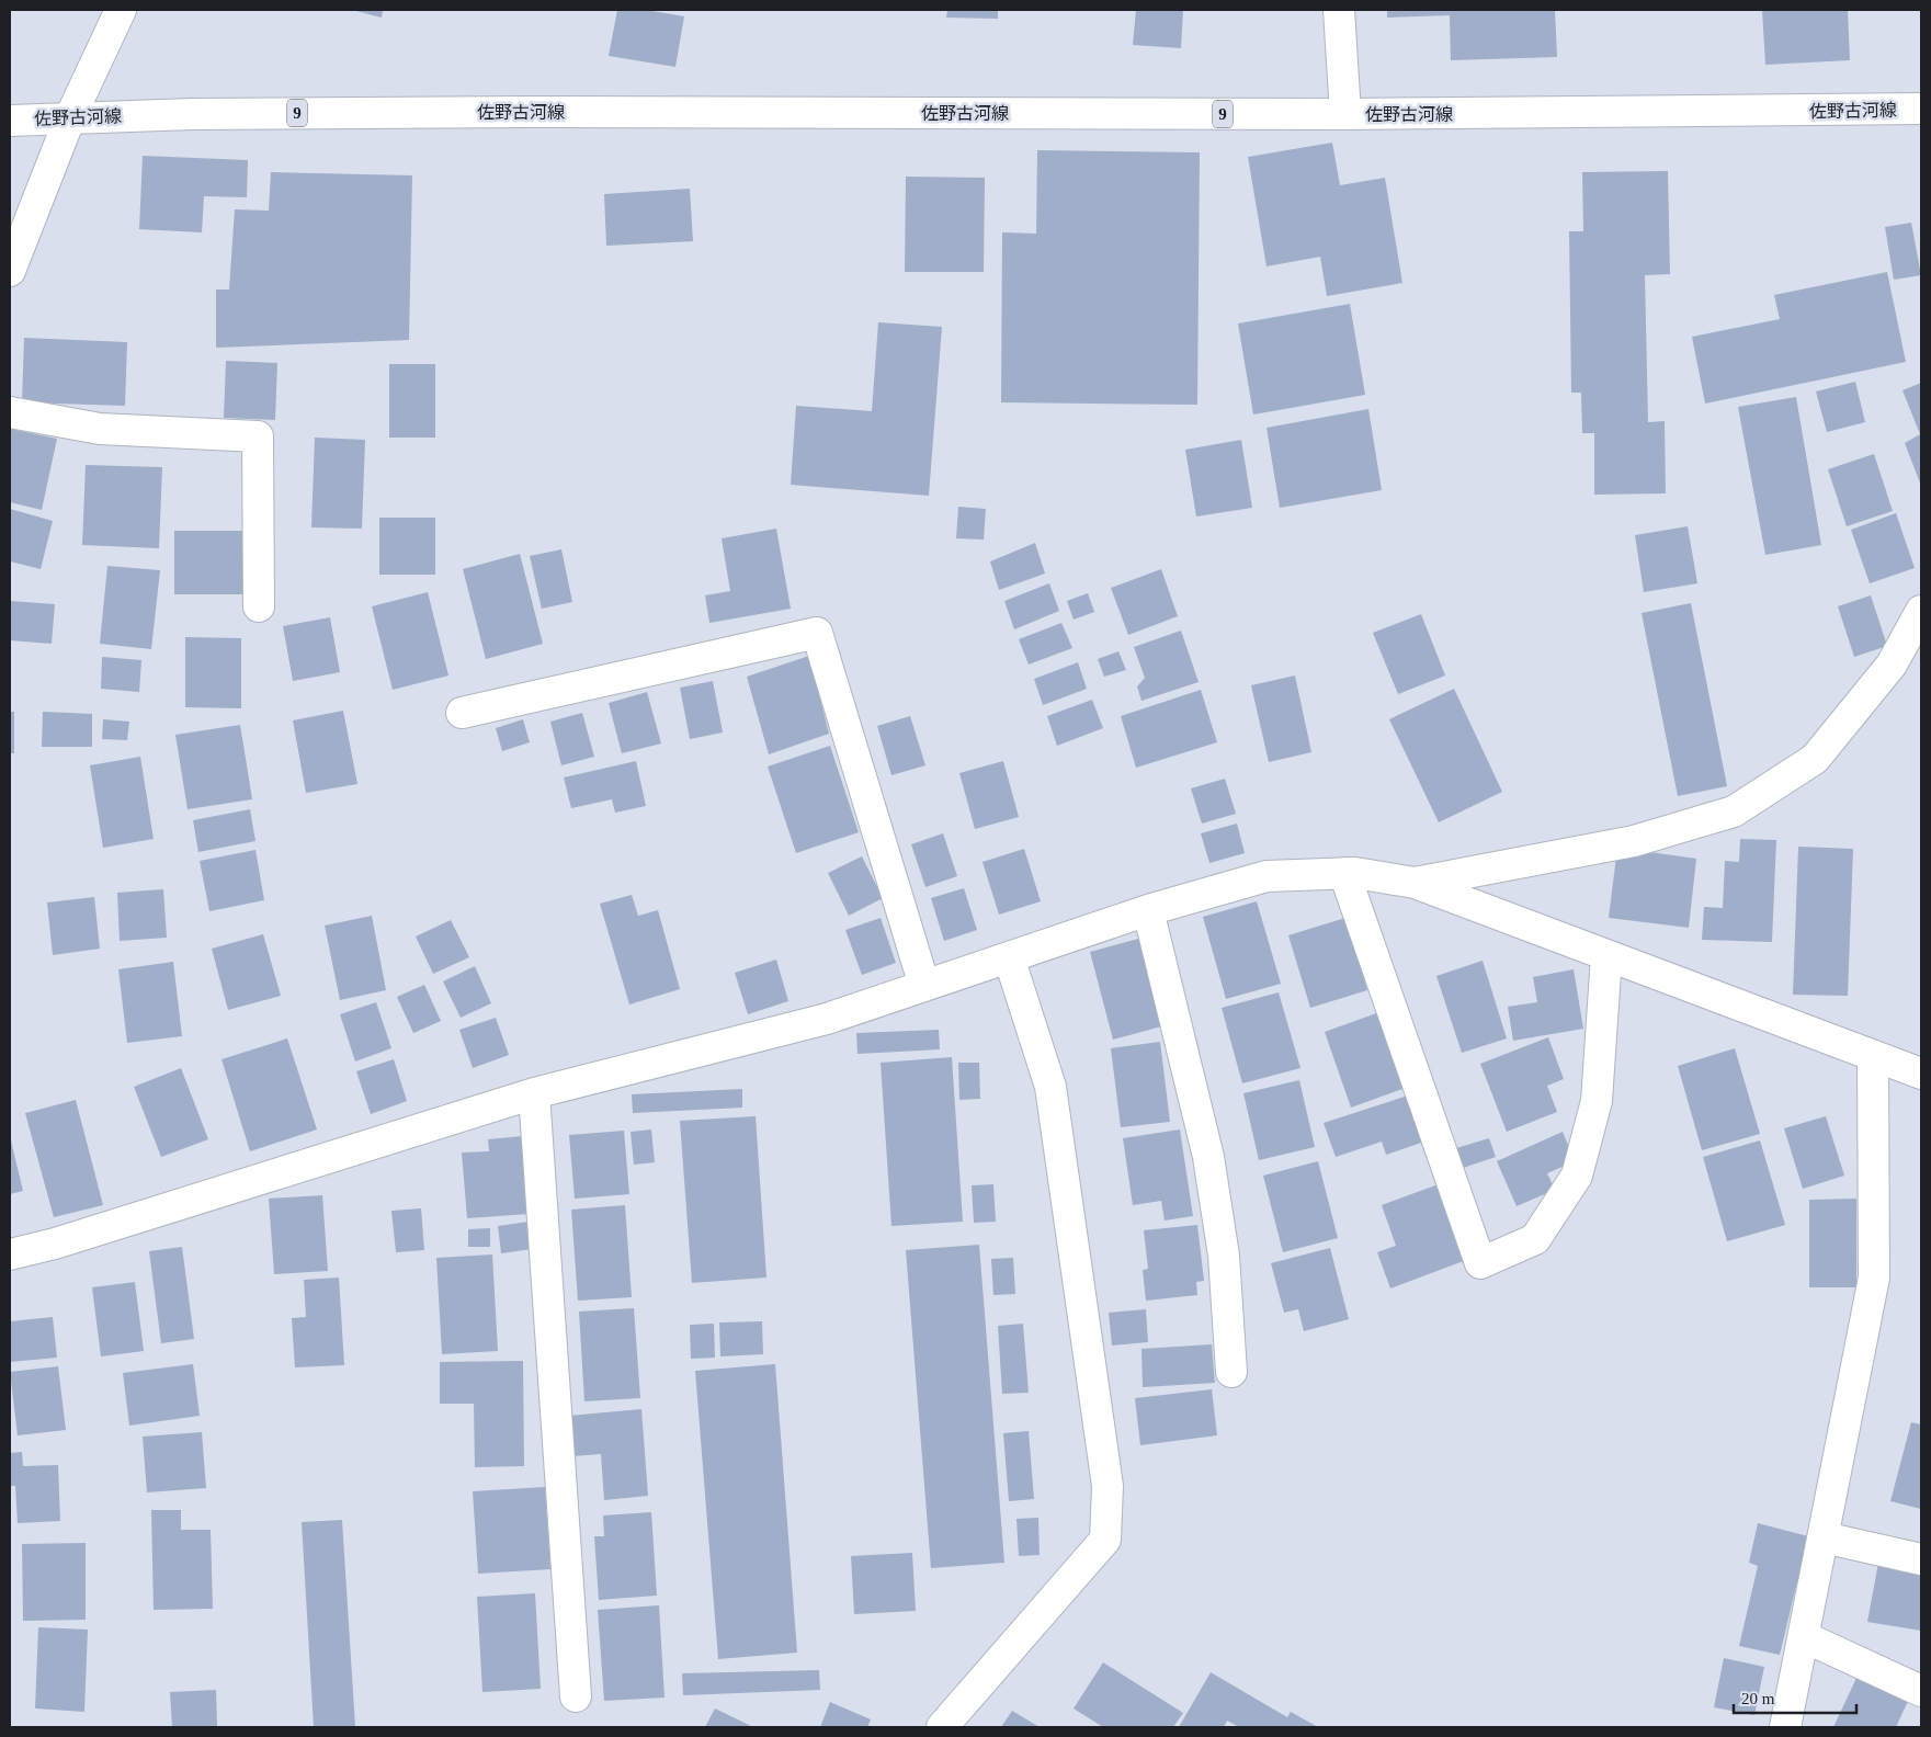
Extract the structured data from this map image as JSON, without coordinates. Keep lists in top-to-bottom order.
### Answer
{
  "streets": {
    "street": ["佐野古河線", "9"]
  },
  "scale_bar": "20 m"
}
